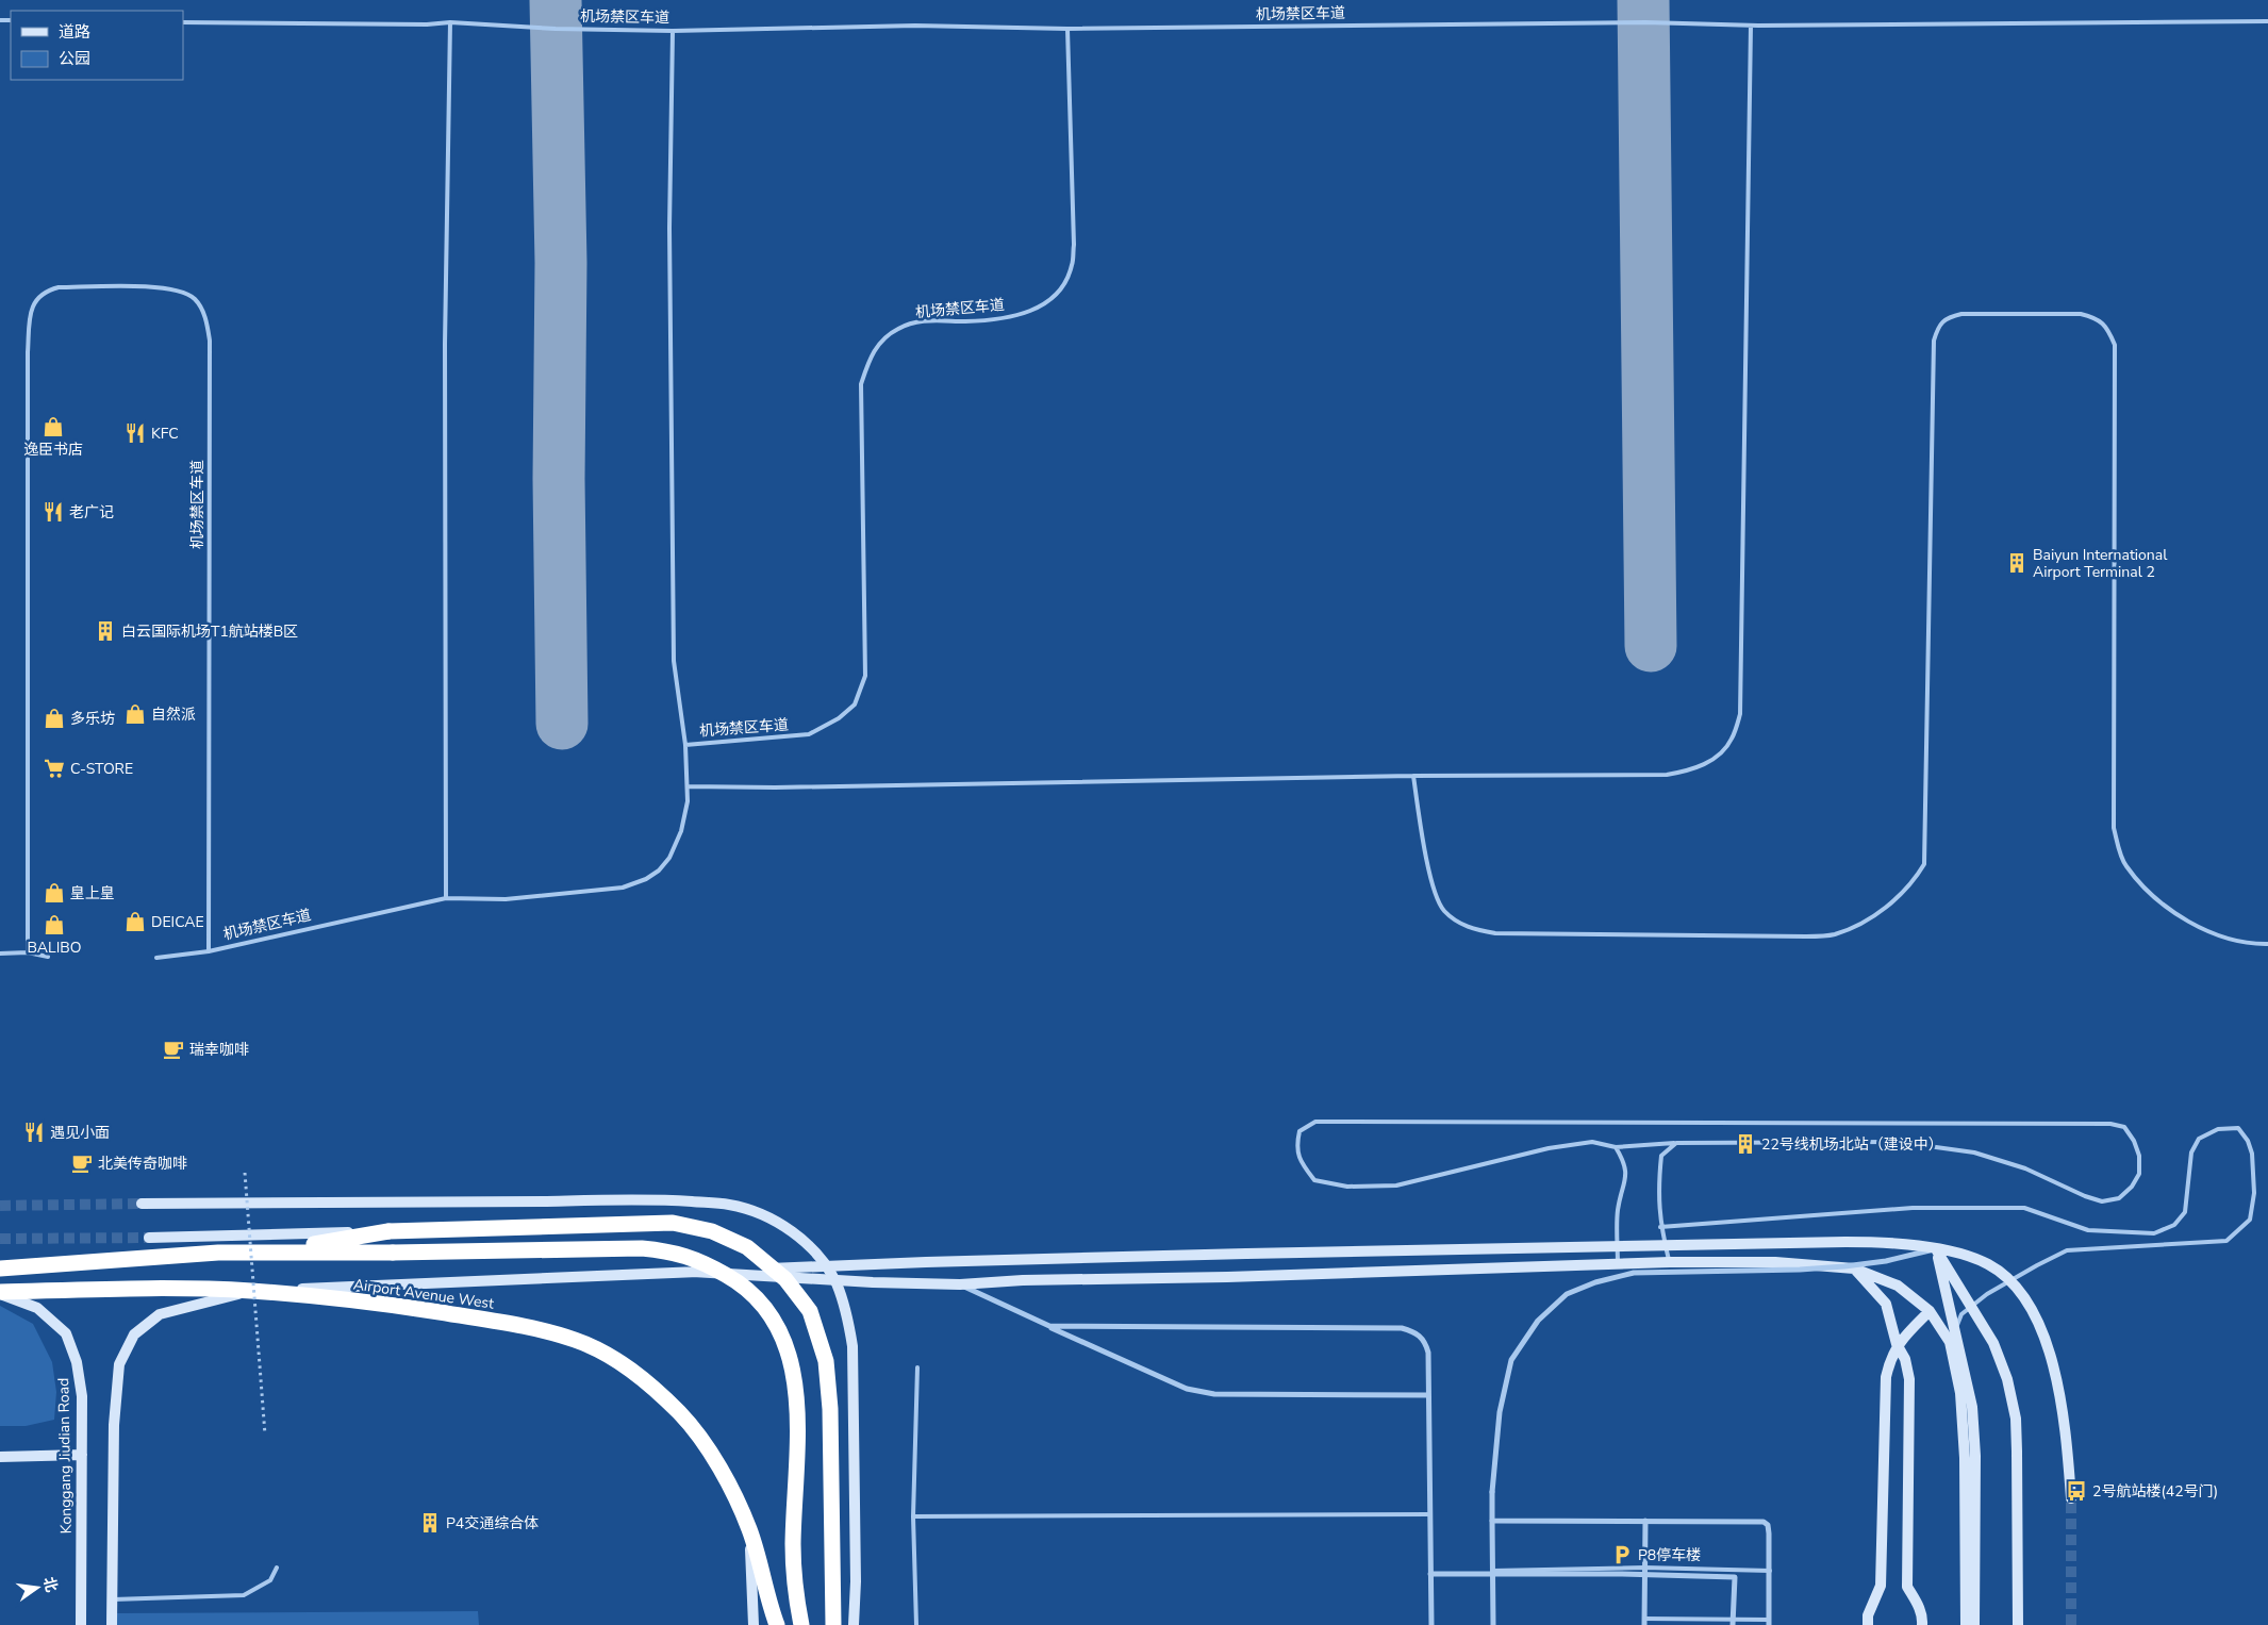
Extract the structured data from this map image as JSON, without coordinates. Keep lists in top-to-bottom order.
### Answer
{
  "streets": {
    "highway": ["Airport Avenue West"],
    "main road": ["Konggang Jiudian Road"],
    "lane": ["机场禁区车道"]
  },
  "crossings": [
    ["Airport Avenue West", "Konggang Jiudian Road"]
  ],
  "places": {
    "shop": [
      "逸臣书店",
      "自然派",
      "多乐坊",
      "皇上皇",
      "DEICAE",
      "BALIBO"
    ],
    "restaurant": ["KFC", "老广记", "遇见小面"],
    "building": [
      "Baiyun International Airport Terminal 2",
      "白云国际机场T1航站楼B区",
      "22号线机场北站（建设中）",
      "P4交通综合体"
    ],
    "supermarket": ["C-STORE"],
    "cafe": ["瑞幸咖啡", "北美传奇咖啡"],
    "bus stop": ["2号航站楼(42号门)"],
    "parking": ["P8停车楼"]
  },
  "legend": ["道路", "公园"],
  "north": "right"
}
